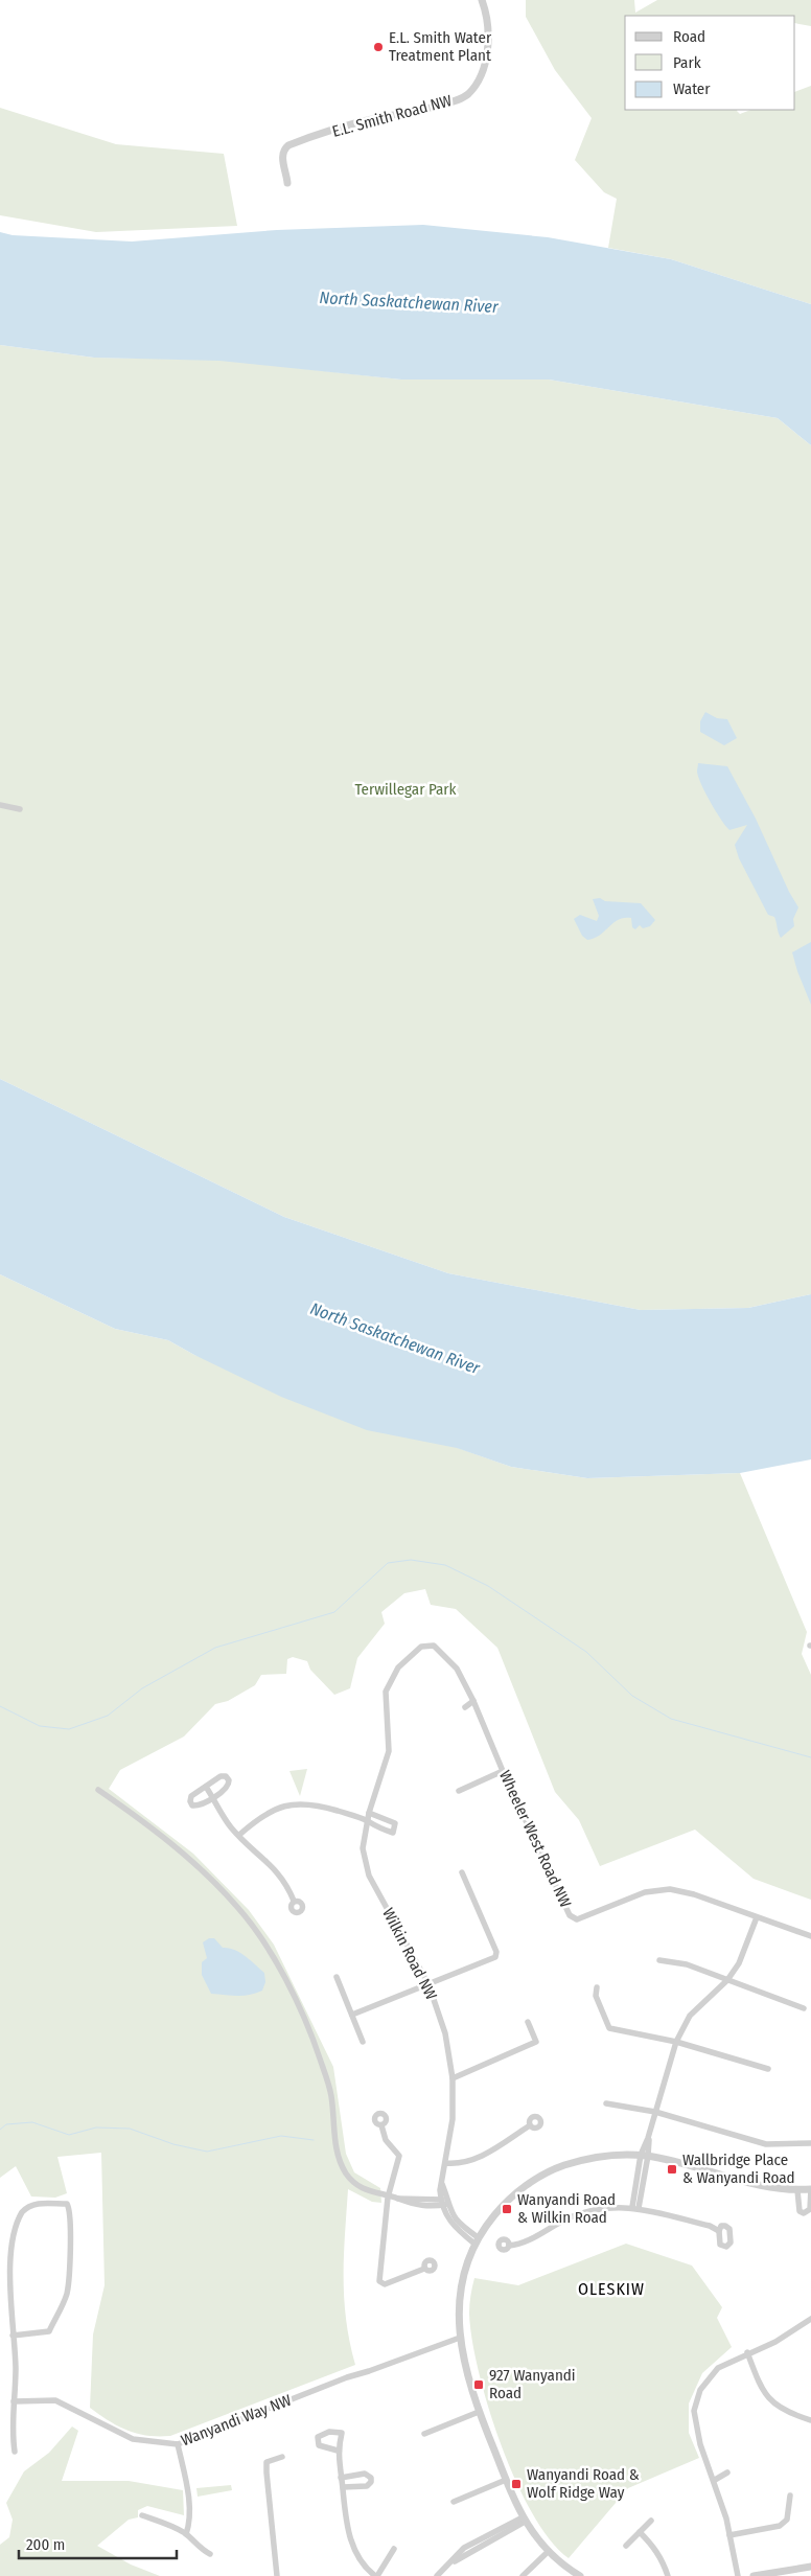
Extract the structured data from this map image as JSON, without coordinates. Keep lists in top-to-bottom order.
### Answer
{
  "streets": {
    "street": [
      "E.L. Smith Road NW",
      "Wheeler West Road NW",
      "Wilkin Road NW",
      "Wanyandi Way NW"
    ]
  },
  "crossings": [
    ["Wheeler West Road NW", "Wilkin Road NW"]
  ],
  "districts": ["OLESKIW"],
  "water": ["North Saskatchewan River"],
  "parks": ["Terwillegar Park"],
  "places": {
    "other": ["E.L. Smith Water Treatment Plant"],
    "transit": [
      "Wallbridge Place & Wanyandi Road",
      "Wanyandi Road & Wilkin Road",
      "927 Wanyandi Road",
      "Wanyandi Road & Wolf Ridge Way"
    ]
  },
  "legend": ["Road", "Park", "Water"],
  "scale_bar": "200 m"
}
